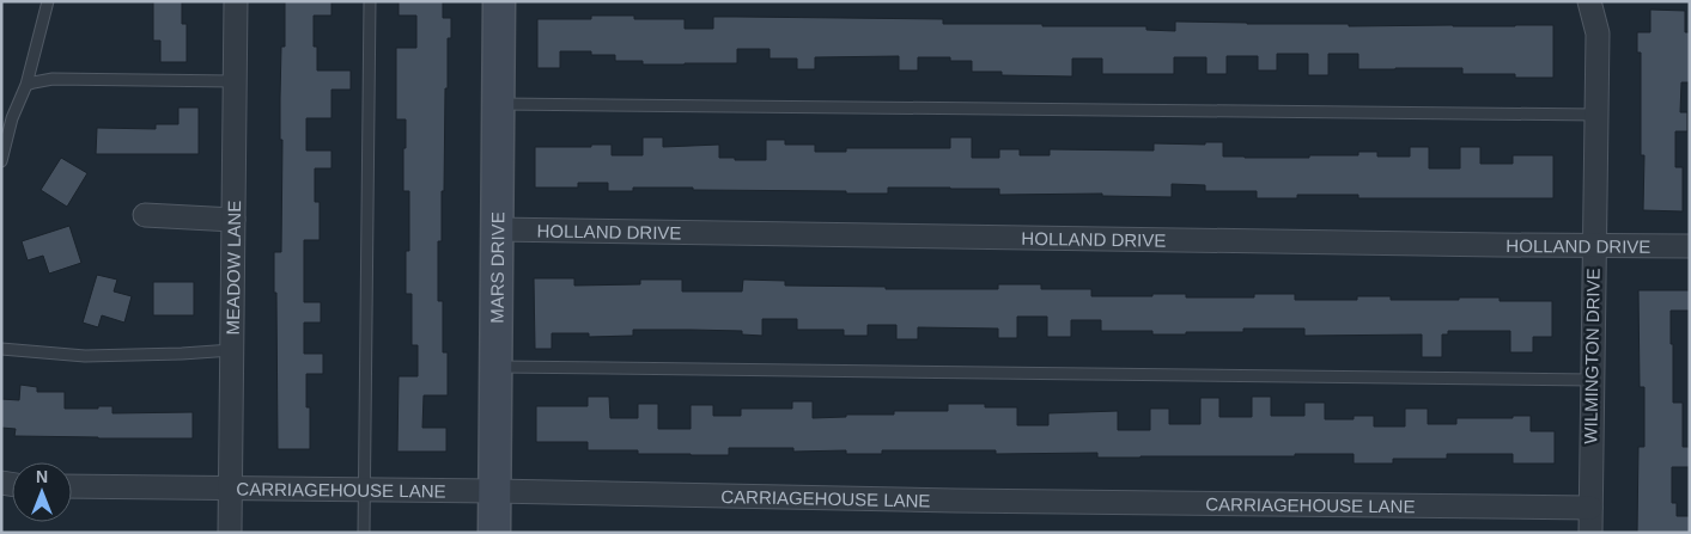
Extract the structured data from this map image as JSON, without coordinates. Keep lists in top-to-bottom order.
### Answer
{
  "streets": {
    "street": [
      "HOLLAND DRIVE",
      "MEADOW LANE",
      "MARS DRIVE",
      "WILMINGTON DRIVE",
      "CARRIAGEHOUSE LANE"
    ]
  },
  "crossings": [
    ["HOLLAND DRIVE", "MARS DRIVE"],
    ["HOLLAND DRIVE", "WILMINGTON DRIVE"],
    ["MEADOW LANE", "CARRIAGEHOUSE LANE"],
    ["MARS DRIVE", "CARRIAGEHOUSE LANE"],
    ["WILMINGTON DRIVE", "CARRIAGEHOUSE LANE"]
  ],
  "north": "top"
}
